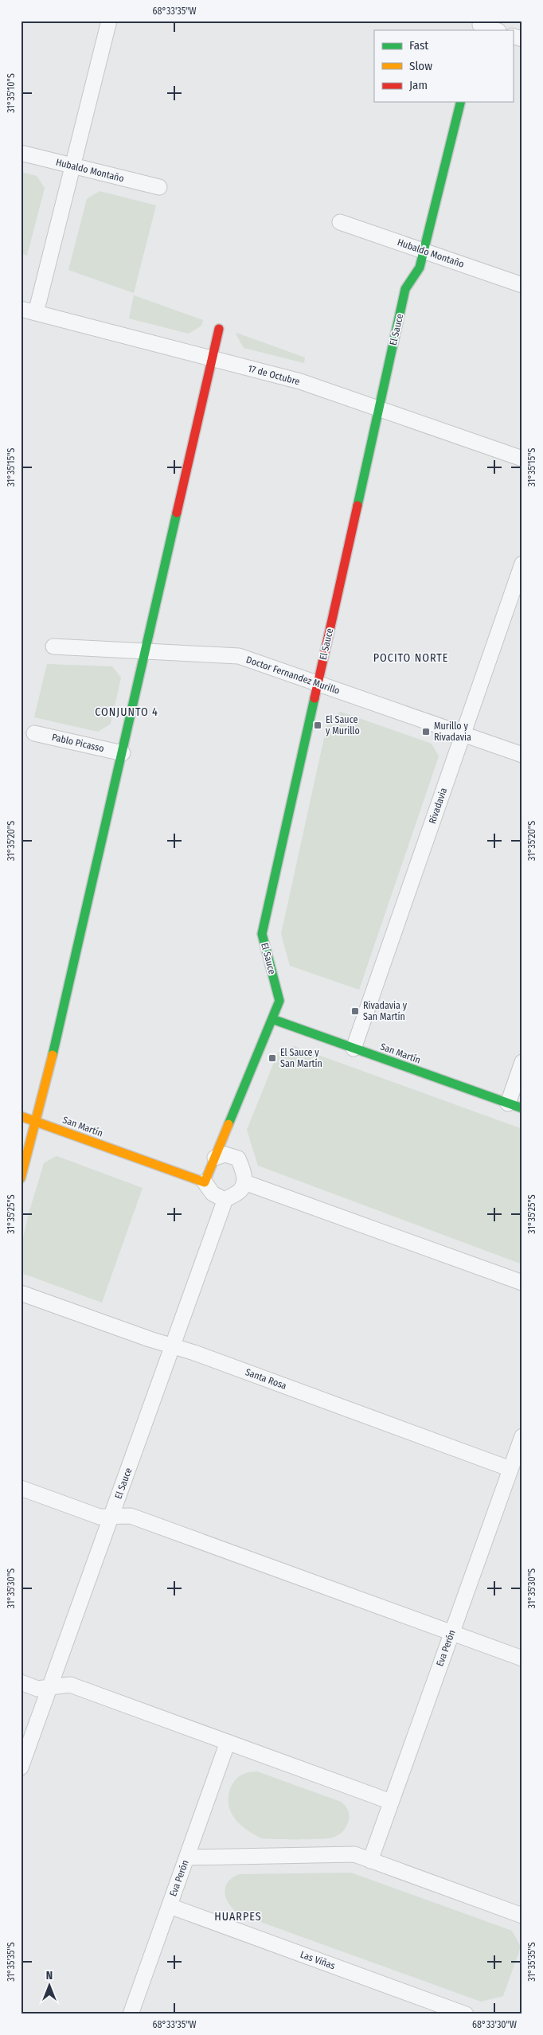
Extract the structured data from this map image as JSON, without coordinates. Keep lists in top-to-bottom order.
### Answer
{
  "streets": {
    "street": [
      "Hubaldo Montaño",
      "El Sauce",
      "17 de Octubre",
      "Doctor Fernandez Murillo",
      "Pablo Picasso",
      "Rivadavia",
      "San Martín",
      "Santa Rosa",
      "Eva Perón",
      "Las Viñas"
    ]
  },
  "crossings": [
    ["Hubaldo Montaño", "El Sauce"],
    ["El Sauce", "17 de Octubre"],
    ["El Sauce", "Doctor Fernandez Murillo"],
    ["El Sauce", "San Martín"],
    ["El Sauce", "Santa Rosa"],
    ["Doctor Fernandez Murillo", "Rivadavia"],
    ["Rivadavia", "San Martín"],
    ["Santa Rosa", "Eva Perón"],
    ["Eva Perón", "Las Viñas"]
  ],
  "districts": ["POCITO NORTE", "CONJUNTO 4", "HUARPES"],
  "places": {
    "transit": [
      "El Sauce y Murillo",
      "Murillo y Rivadavia",
      "Rivadavia y San Martín",
      "El Sauce y San Martín"
    ]
  },
  "legend": ["Fast", "Slow", "Jam"],
  "north": "top",
  "coordinates": [
    "68°33'35\"W",
    "31°35'10\"S",
    "31°35'15\"S",
    "31°35'20\"S",
    "31°35'25\"S",
    "31°35'30\"S",
    "31°35'35\"S",
    "68°33'30\"W"
  ]
}
